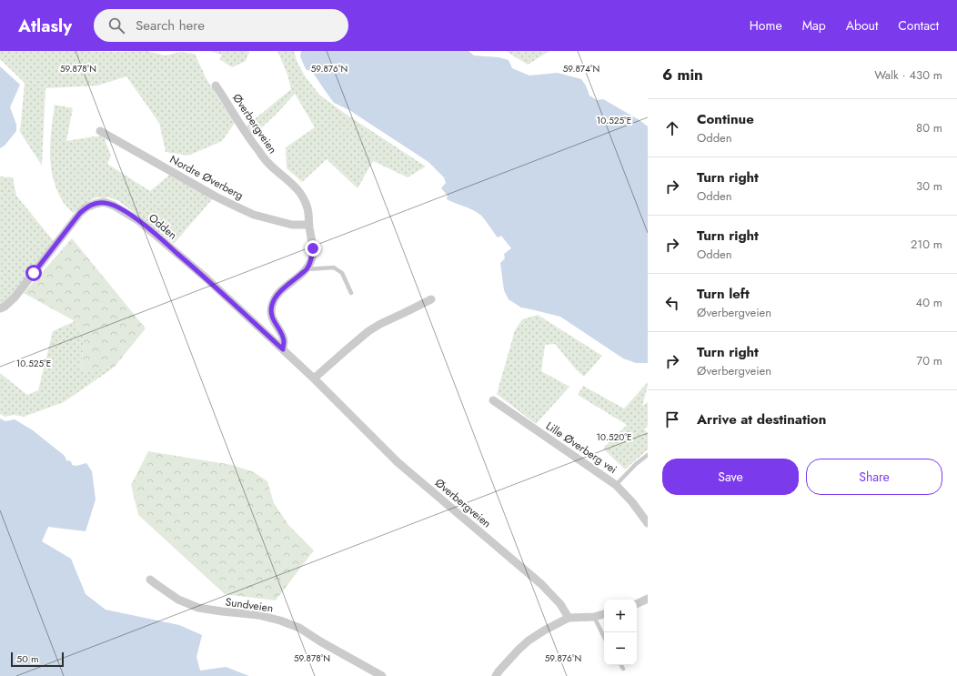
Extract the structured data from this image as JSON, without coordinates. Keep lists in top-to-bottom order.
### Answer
{
  "streets": {
    "street": [
      "Øverbergveien",
      "Nordre Øverberg",
      "Odden",
      "Lille Øverberg vei",
      "Sundveien"
    ]
  },
  "crossings": [
    ["Øverbergveien", "Nordre Øverberg"],
    ["Øverbergveien", "Odden"]
  ],
  "scale_bar": "50 m",
  "page": {
    "header": "Atlasly",
    "search": "Search here",
    "nav": [
      "Home",
      "Map",
      "About",
      "Contact"
    ],
    "heading": ["6 min", "Walk · 430 m"],
    "list": [
      ["Continue", "Odden", "80 m"],
      ["Turn right", "Odden", "30 m"],
      ["Turn right", "Odden", "210 m"],
      ["Turn left", "Øverbergveien", "40 m"],
      ["Turn right", "Øverbergveien", "70 m"],
      "Arrive at destination"
    ],
    "buttons": ["Save", "Share"],
    "map_buttons": ["+", "−"],
    "scale": "50 m"
  },
  "coordinates": [
    "59.878°N",
    "59.876°N",
    "59.874°N",
    "10.525°E",
    "10.520°E"
  ]
}
